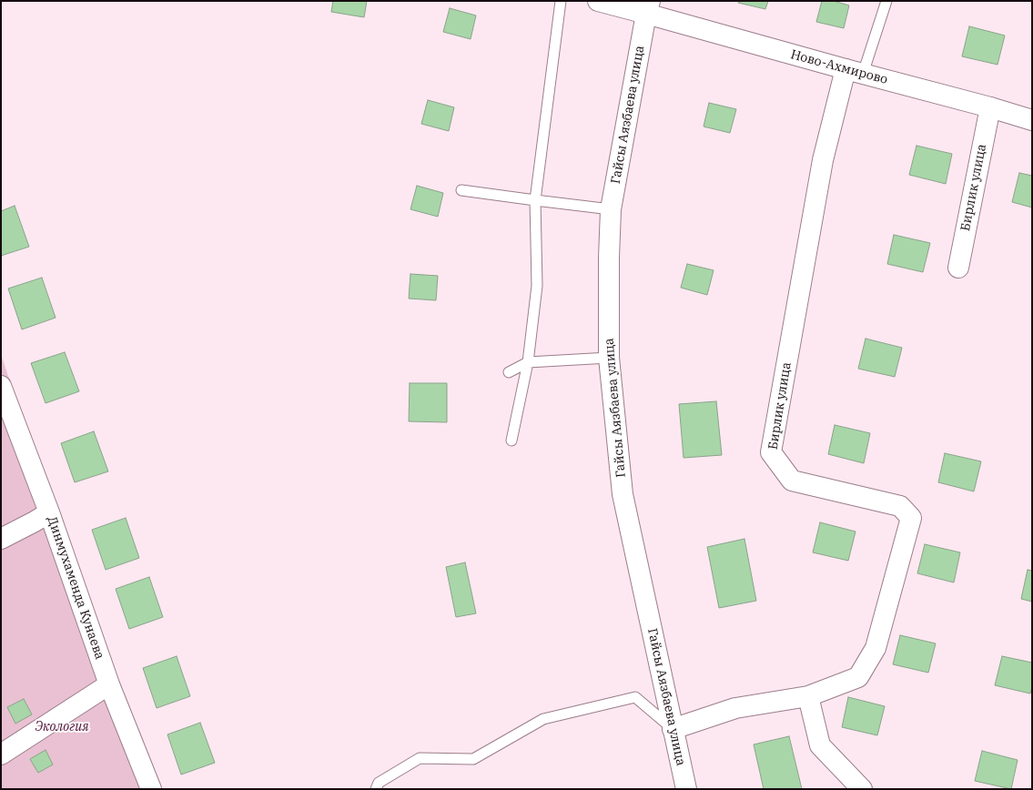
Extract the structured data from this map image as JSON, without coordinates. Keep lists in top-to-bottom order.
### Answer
{
  "streets": {
    "main road": [
      "Ново-Ахмирово",
      "Гайсы Аязбаева улица",
      "Бирлик улица",
      "Динмухаменда Кунаева"
    ]
  },
  "crossings": [
    ["Ново-Ахмирово", "Гайсы Аязбаева улица"],
    ["Ново-Ахмирово", "Бирлик улица"],
    ["Гайсы Аязбаева улица", "Бирлик улица"]
  ],
  "parks": ["Экология"]
}
